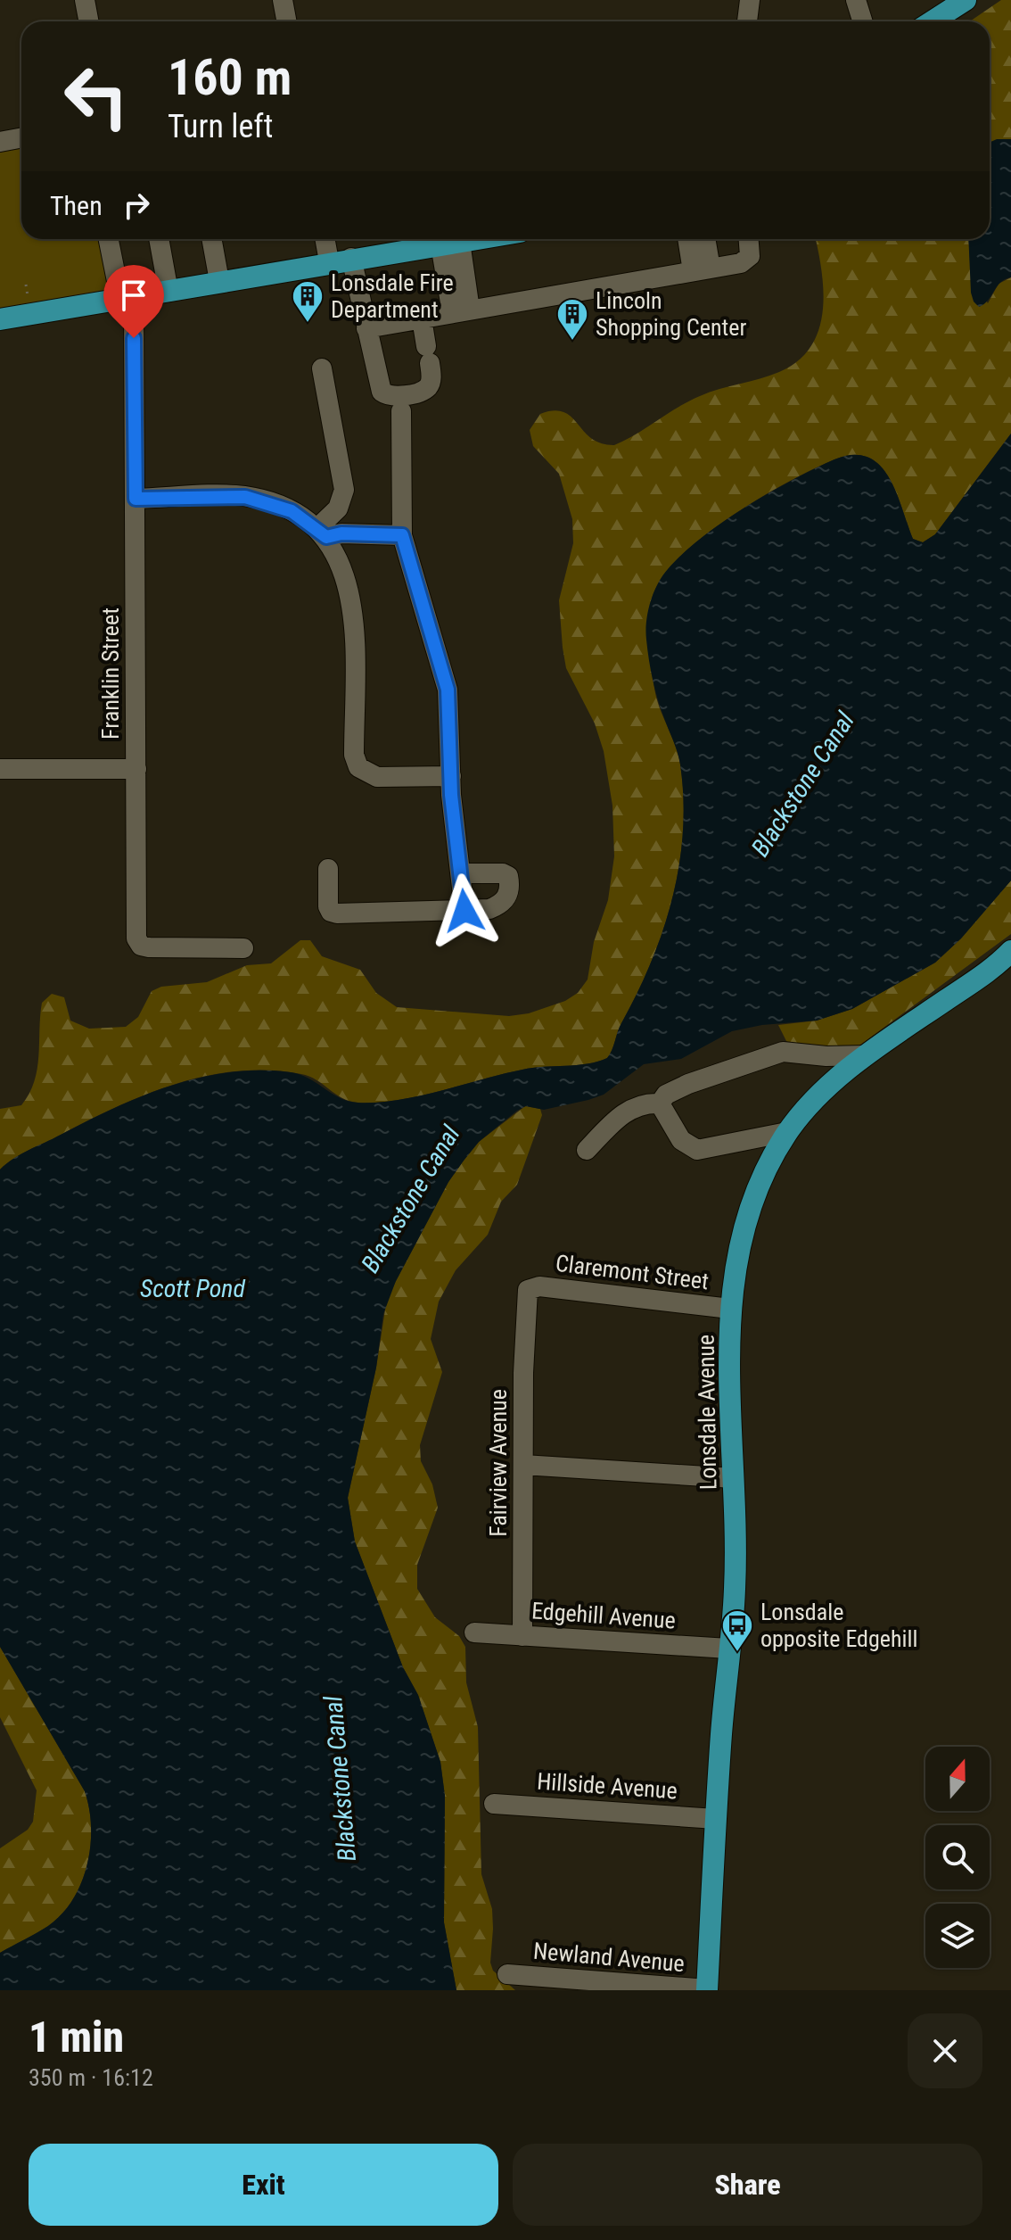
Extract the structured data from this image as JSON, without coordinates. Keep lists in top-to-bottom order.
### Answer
{
  "streets": {
    "main road": ["Lonsdale Avenue"],
    "street": [
      "Franklin Street",
      "Claremont Street",
      "Fairview Avenue",
      "Edgehill Avenue",
      "Hillside Avenue",
      "Newland Avenue"
    ]
  },
  "crossings": [
    ["Claremont Street", "Lonsdale Avenue"],
    ["Claremont Street", "Fairview Avenue"],
    ["Lonsdale Avenue", "Edgehill Avenue"],
    ["Lonsdale Avenue", "Hillside Avenue"],
    ["Lonsdale Avenue", "Newland Avenue"],
    ["Fairview Avenue", "Edgehill Avenue"]
  ],
  "water": ["Blackstone Canal", "Scott Pond"],
  "places": {
    "building": ["Lonsdale Fire Department", "Lincoln Shopping Center"],
    "bus stop": ["Lonsdale opposite Edgehill"]
  },
  "north": "top",
  "page": {
    "turn": ["160 m", "Turn left"],
    "then": "Then",
    "heading": ["1 min", "350 m · 16:12"],
    "buttons": ["Exit", "Share"]
  }
}
